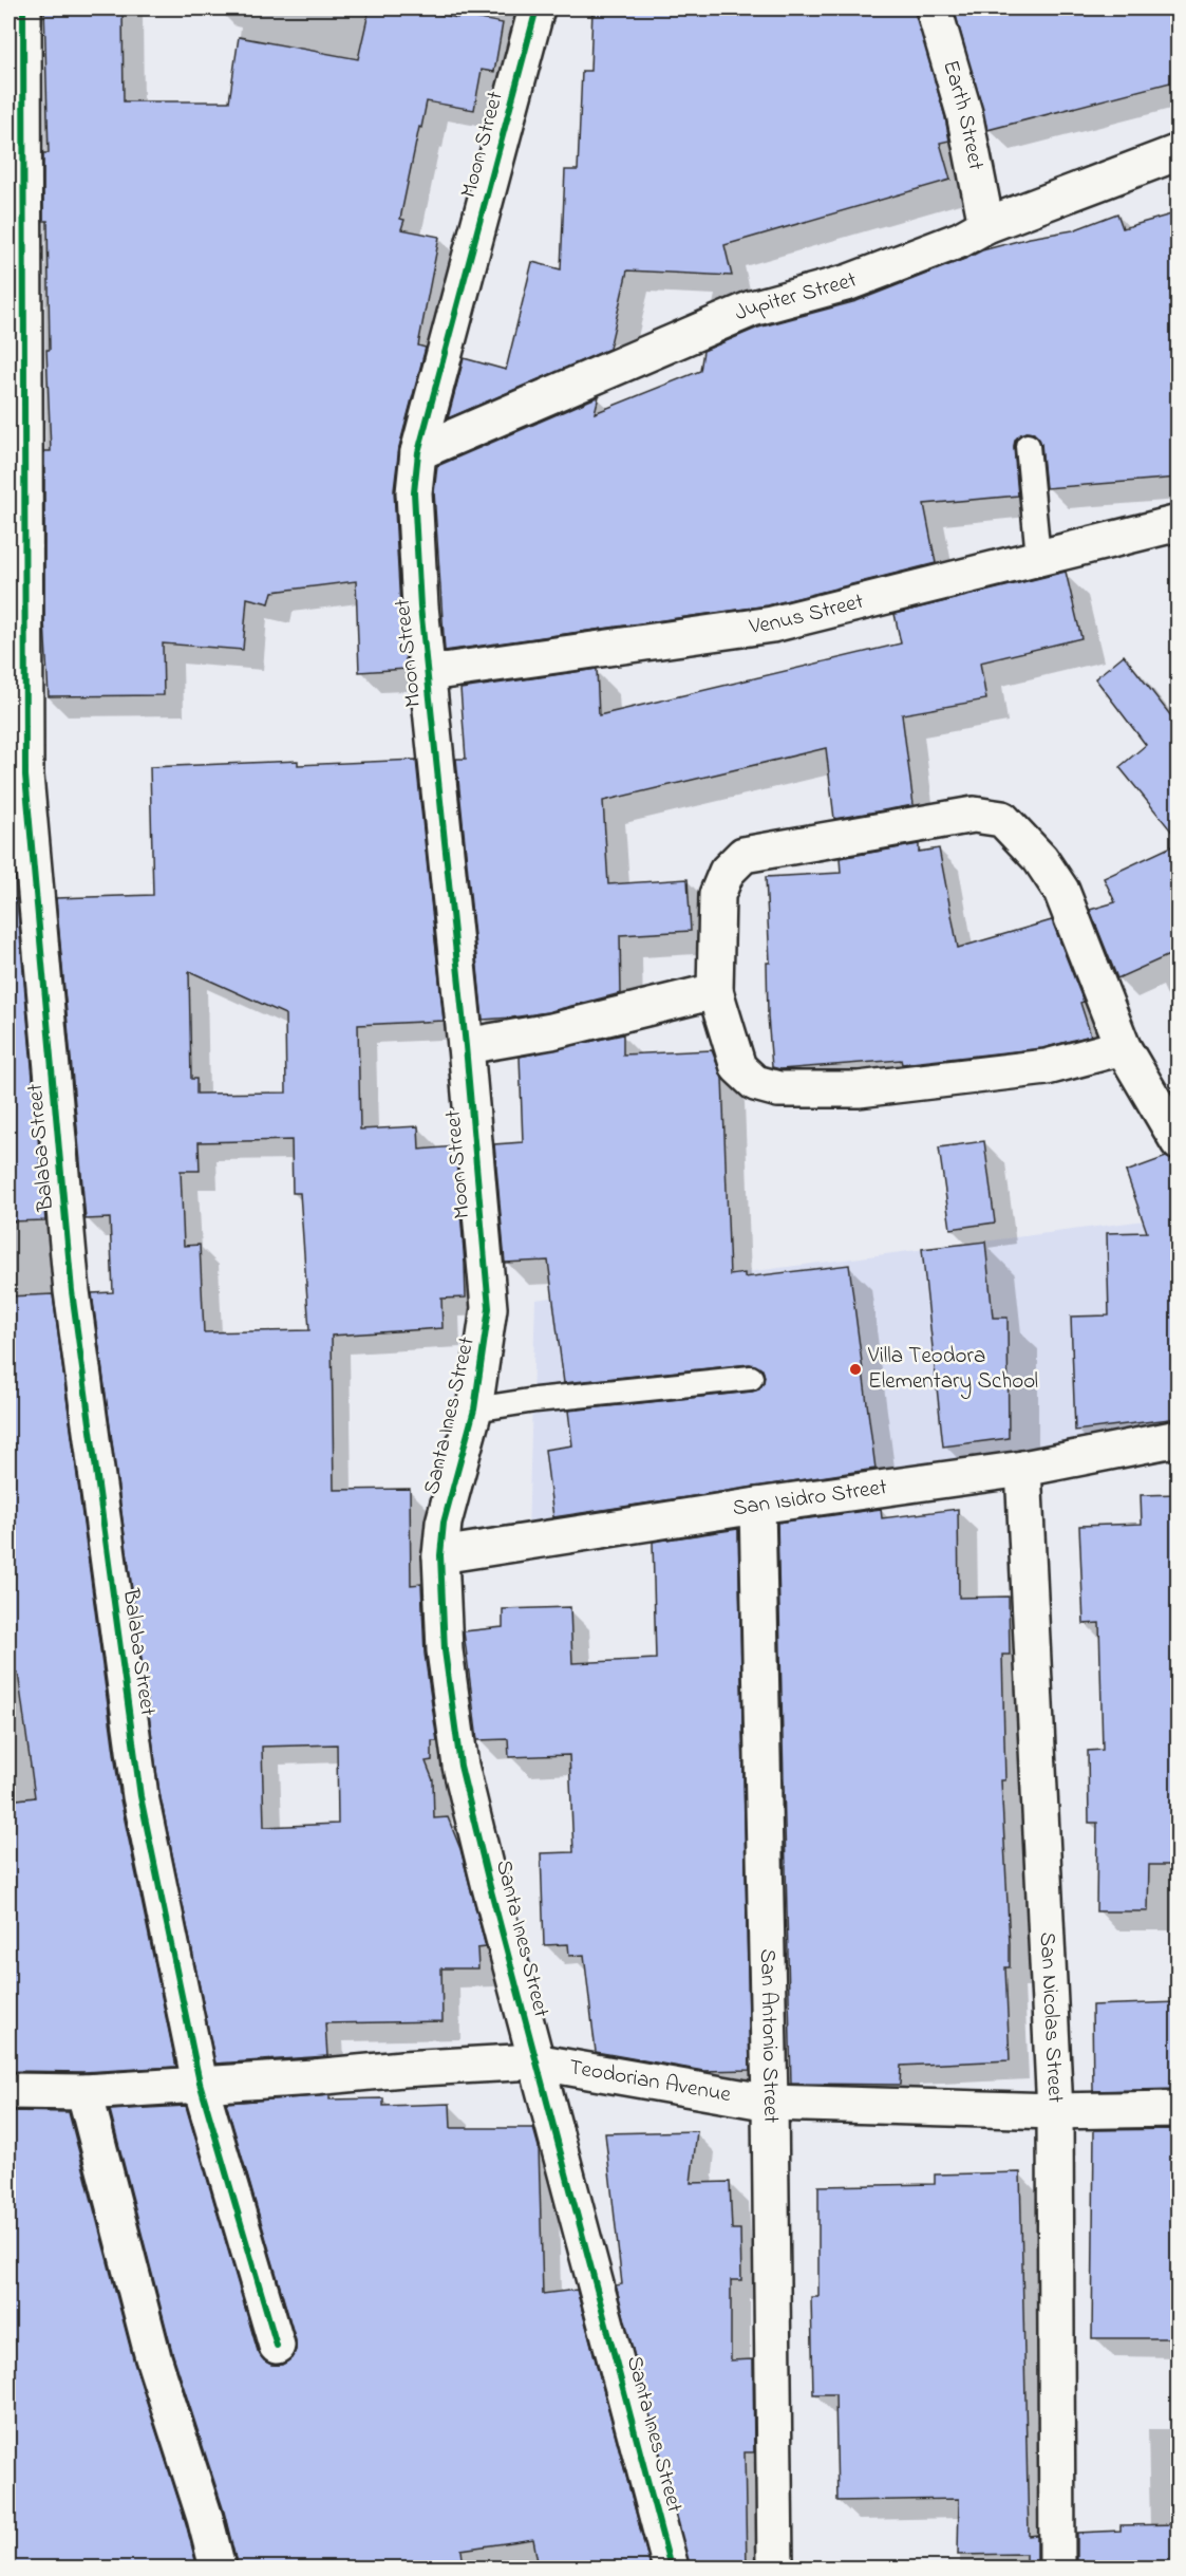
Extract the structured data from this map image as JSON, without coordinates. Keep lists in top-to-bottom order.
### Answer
{
  "streets": {
    "street": [
      "Earth Street",
      "Moon Street",
      "Jupiter Street",
      "Venus Street",
      "Balaba Street",
      "Santa Ines Street",
      "San Isidro Street",
      "San Nicolas Street",
      "San Antonio Street",
      "Teodorian Avenue"
    ]
  },
  "crossings": [
    ["Earth Street", "Jupiter Street"],
    ["Moon Street", "Jupiter Street"],
    ["Moon Street", "Venus Street"],
    ["Moon Street", "Santa Ines Street"],
    ["Balaba Street", "Teodorian Avenue"],
    ["Santa Ines Street", "San Isidro Street"],
    ["Santa Ines Street", "Teodorian Avenue"],
    ["San Isidro Street", "San Nicolas Street"],
    ["San Isidro Street", "San Antonio Street"],
    ["San Nicolas Street", "Teodorian Avenue"],
    ["San Antonio Street", "Teodorian Avenue"]
  ],
  "places": ["Villa Teodora Elementary School"]
}
